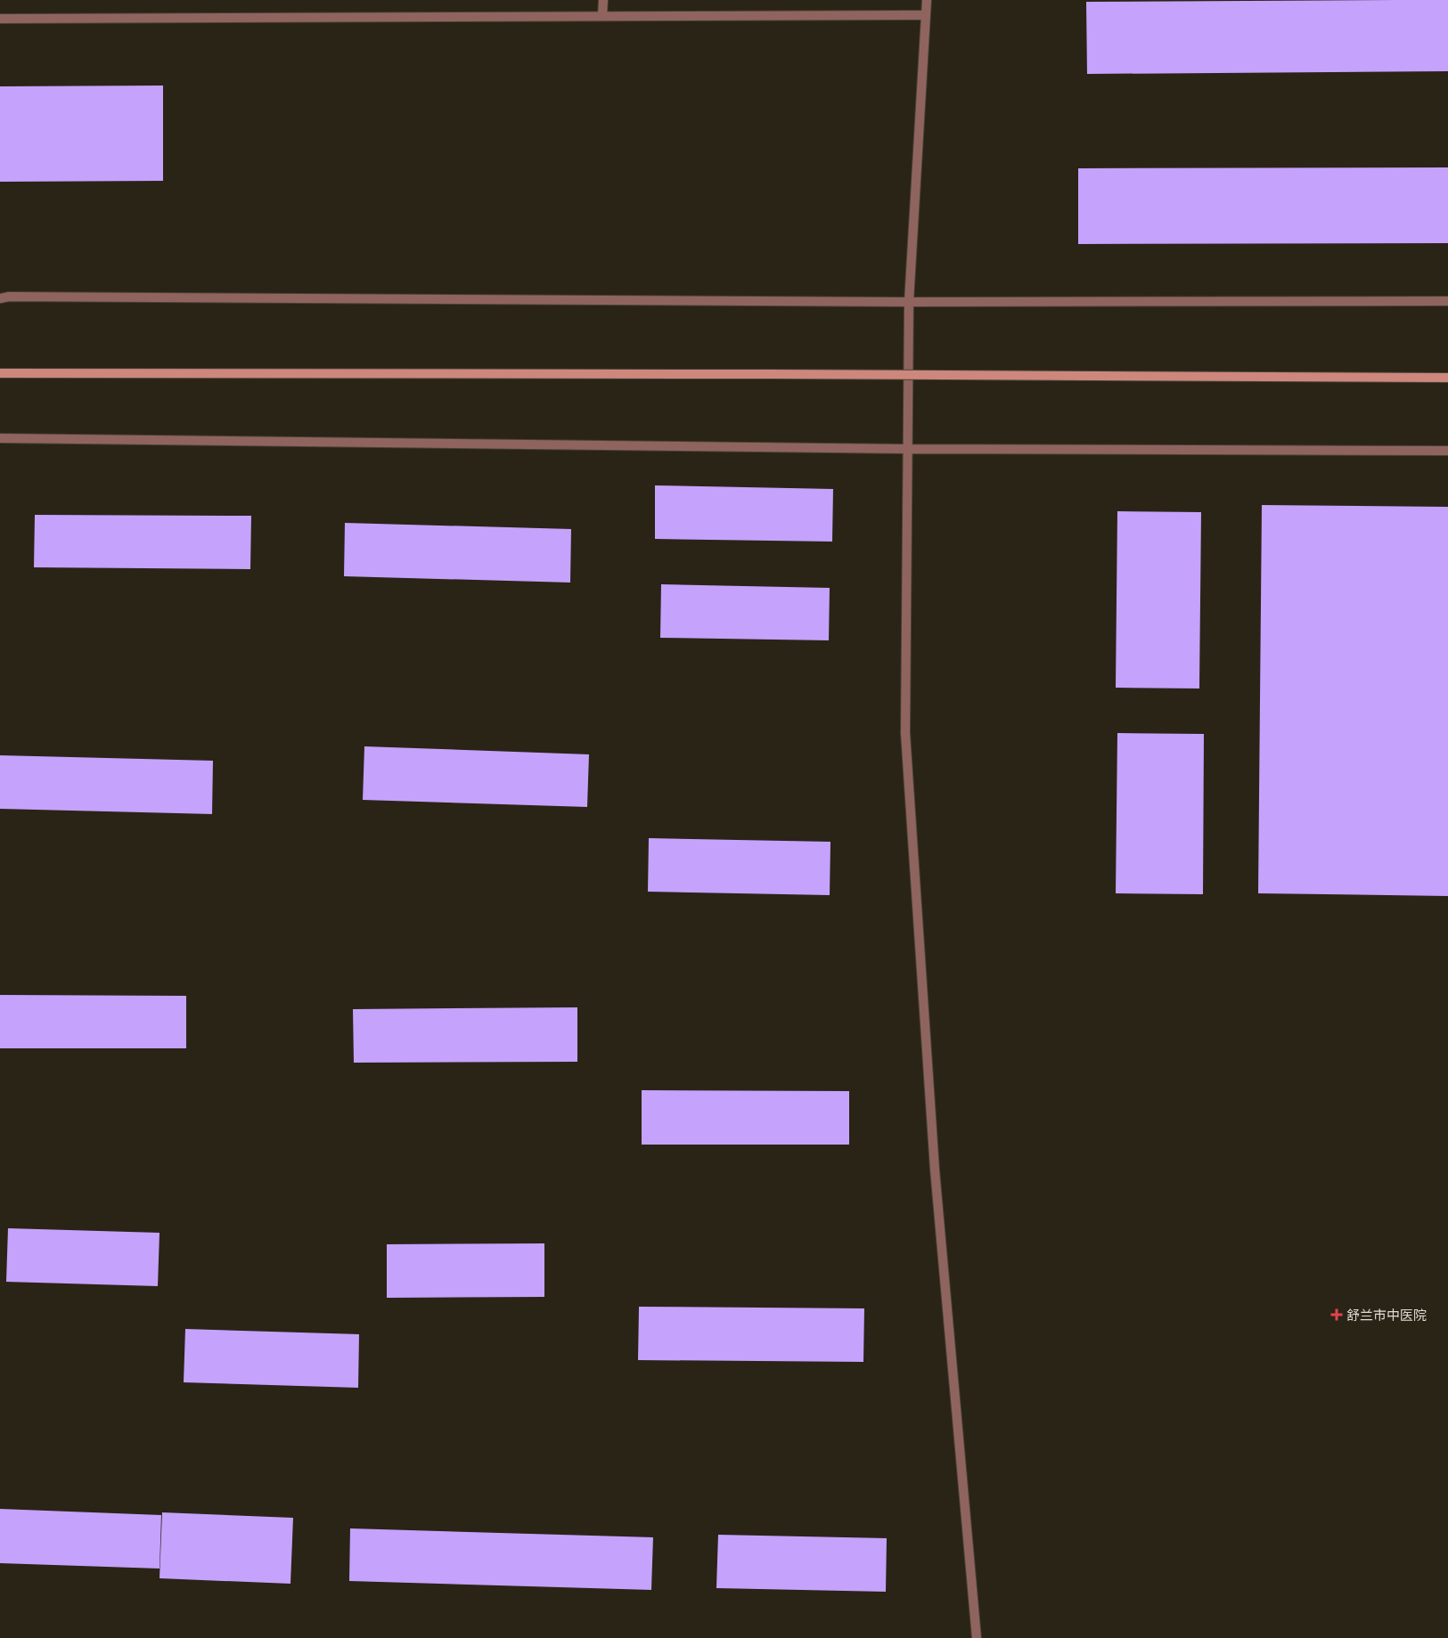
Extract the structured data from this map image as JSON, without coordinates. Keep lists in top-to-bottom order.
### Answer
{
  "places": {
    "health": ["舒兰市中医院"]
  }
}
